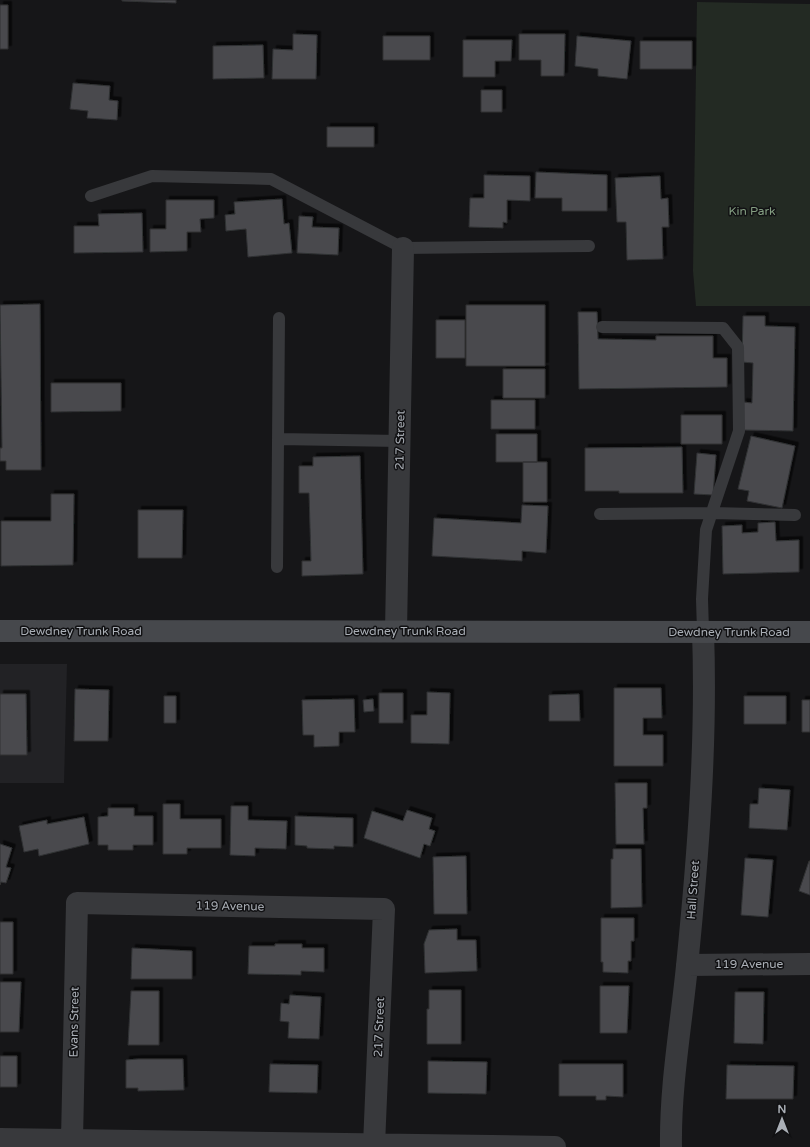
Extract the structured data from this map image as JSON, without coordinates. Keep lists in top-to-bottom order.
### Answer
{
  "streets": {
    "main road": ["Dewdney Trunk Road"],
    "street": [
      "217 Street",
      "Hall Street",
      "119 Avenue",
      "Evans Street"
    ]
  },
  "crossings": [
    ["217 Street", "Dewdney Trunk Road"],
    ["217 Street", "119 Avenue"],
    ["Dewdney Trunk Road", "Hall Street"],
    ["Hall Street", "119 Avenue"],
    ["119 Avenue", "Evans Street"]
  ],
  "parks": ["Kin Park"],
  "north": "top"
}
